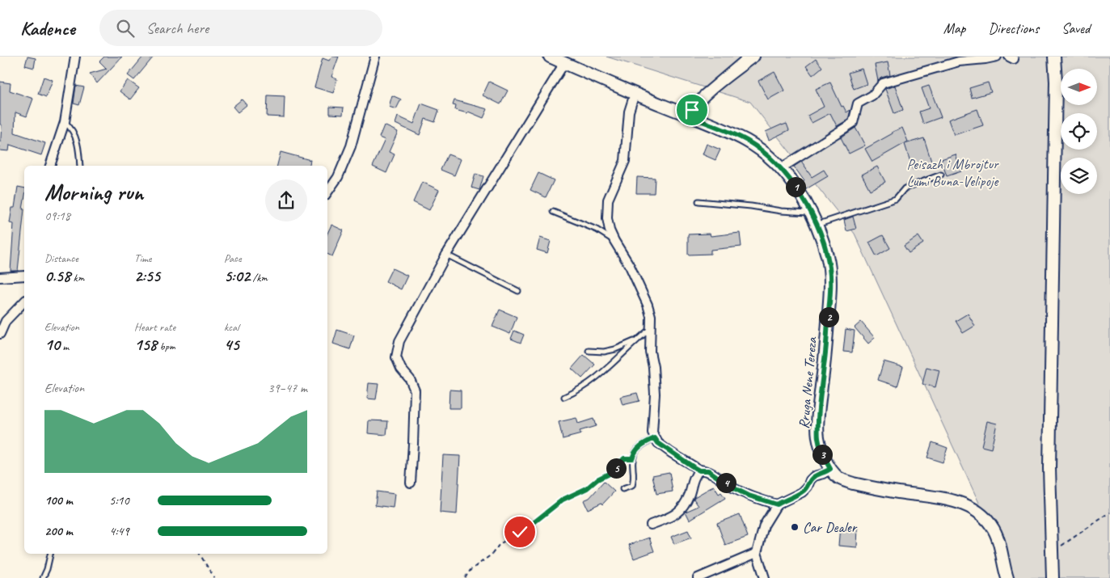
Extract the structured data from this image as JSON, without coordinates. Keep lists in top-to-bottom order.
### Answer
{
  "streets": {
    "street": ["Rruga Nene Tereza"]
  },
  "parks": ["Peisazh i Mbrojtur Lumi Buna-Velipoje"],
  "places": ["Car Dealer"],
  "north": "right",
  "page": {
    "header": "Kadence",
    "search": "Search here",
    "nav": ["Map", "Directions", "Saved"],
    "heading": ["Morning run", "09:18"],
    "pins": [
      "1",
      "2",
      "3",
      "5",
      "4"
    ],
    "stats": [
      ["Distance", "0.58 km"],
      ["Time", "2:55"],
      ["Pace", "5:02 /km"],
      ["Elevation", "10 m"],
      ["Heart rate", "158 bpm"],
      ["kcal", "45"]
    ],
    "chart": ["Elevation", "39–47 m"],
    "list": [
      {
        "name": "100 m",
        "note": "5:10"
      },
      {
        "name": "200 m",
        "note": "4:49"
      }
    ]
  }
}
